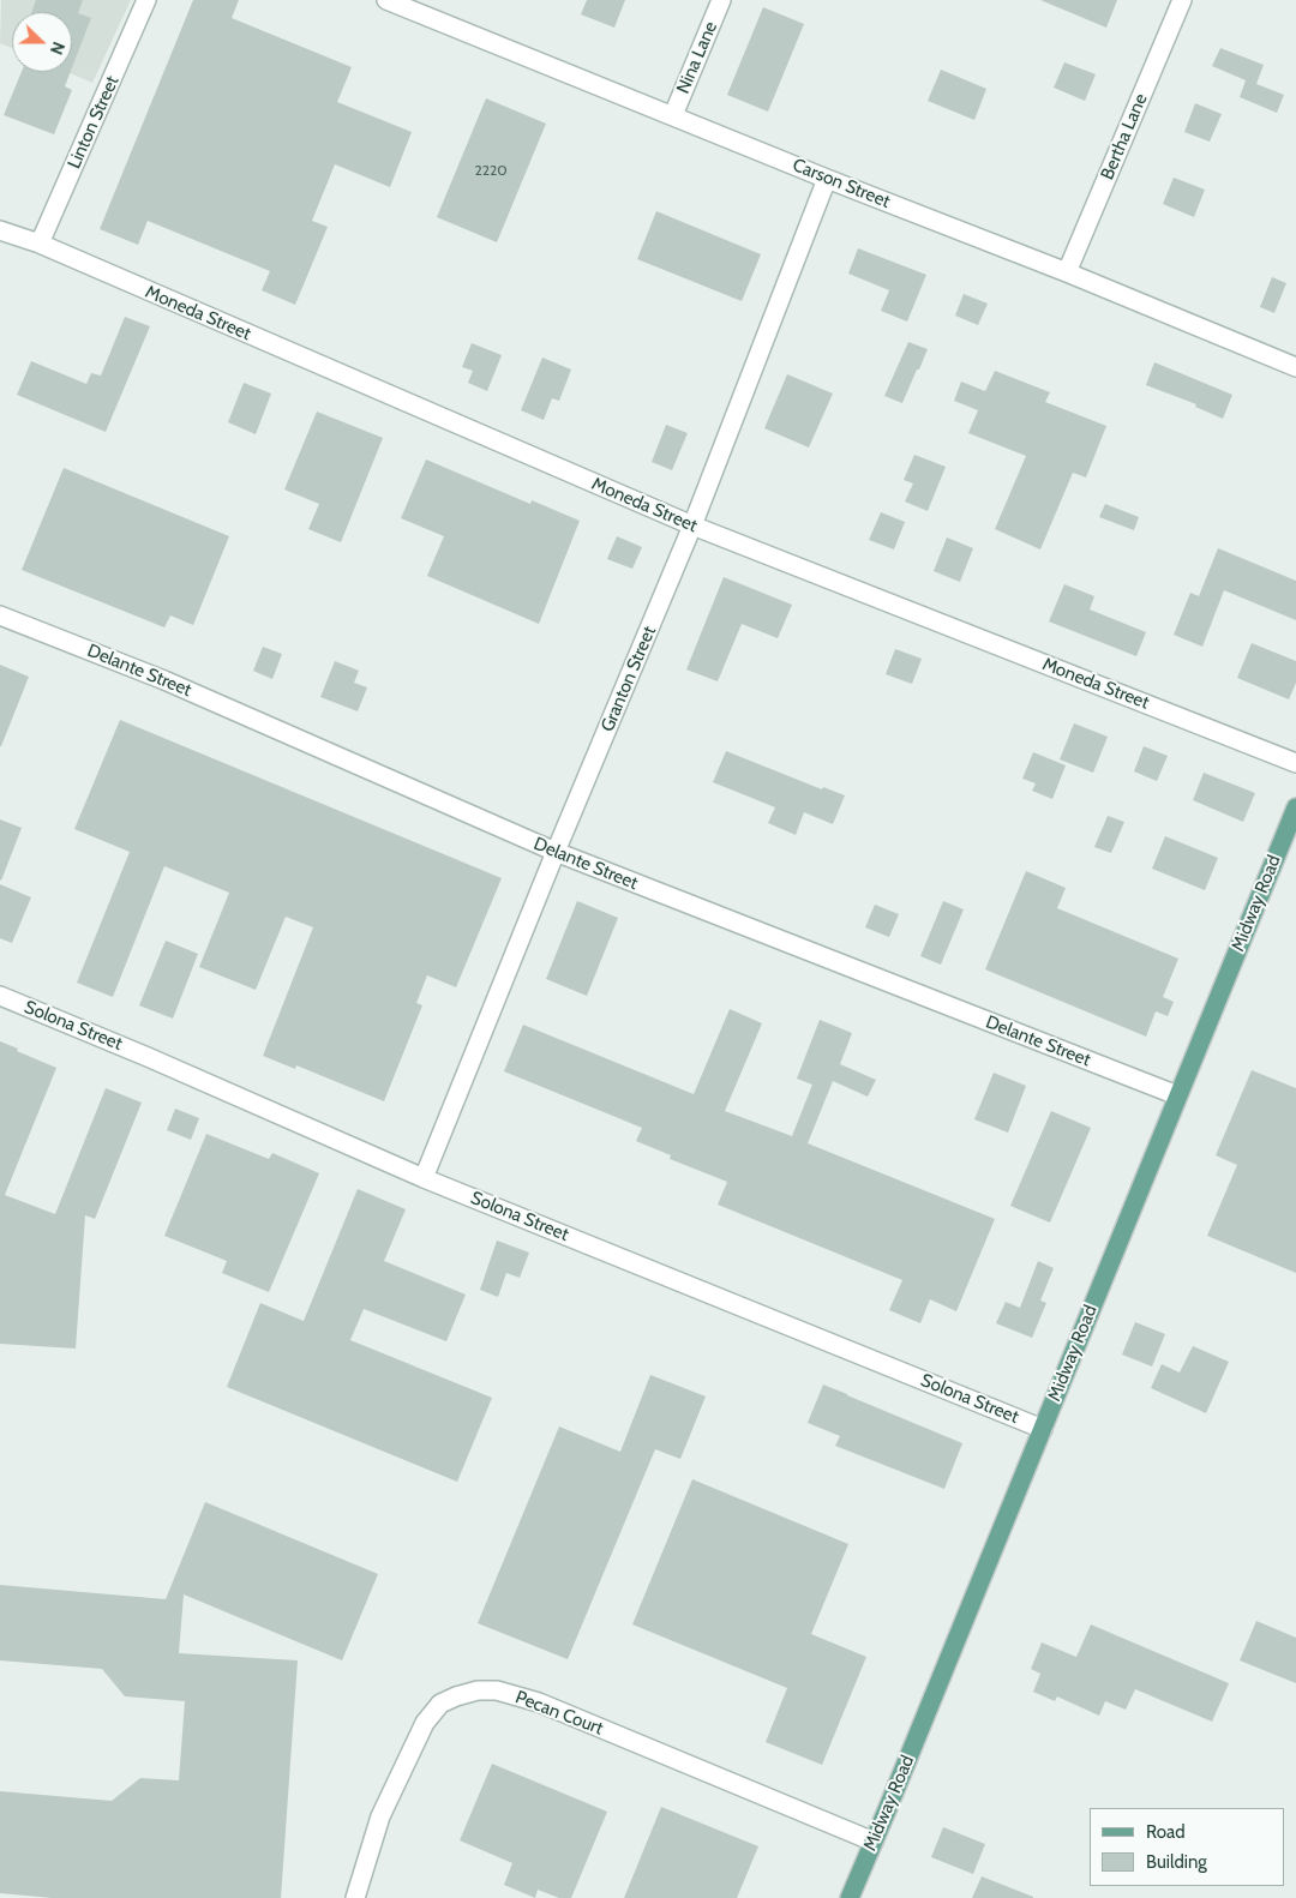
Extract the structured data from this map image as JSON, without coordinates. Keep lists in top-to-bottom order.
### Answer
{
  "streets": {
    "main road": ["Midway Road"],
    "street": [
      "Nina Lane",
      "Linton Street",
      "Bertha Lane",
      "Carson Street",
      "Moneda Street",
      "Delante Street",
      "Granton Street",
      "Solona Street",
      "Pecan Court"
    ]
  },
  "crossings": [
    ["Nina Lane", "Carson Street"],
    ["Linton Street", "Moneda Street"],
    ["Bertha Lane", "Carson Street"],
    ["Carson Street", "Granton Street"],
    ["Moneda Street", "Granton Street"],
    ["Delante Street", "Granton Street"],
    ["Delante Street", "Midway Road"],
    ["Granton Street", "Solona Street"],
    ["Midway Road", "Solona Street"],
    ["Midway Road", "Pecan Court"]
  ],
  "house_numbers": ["2220"],
  "legend": ["Road", "Building"],
  "north": "right"
}
